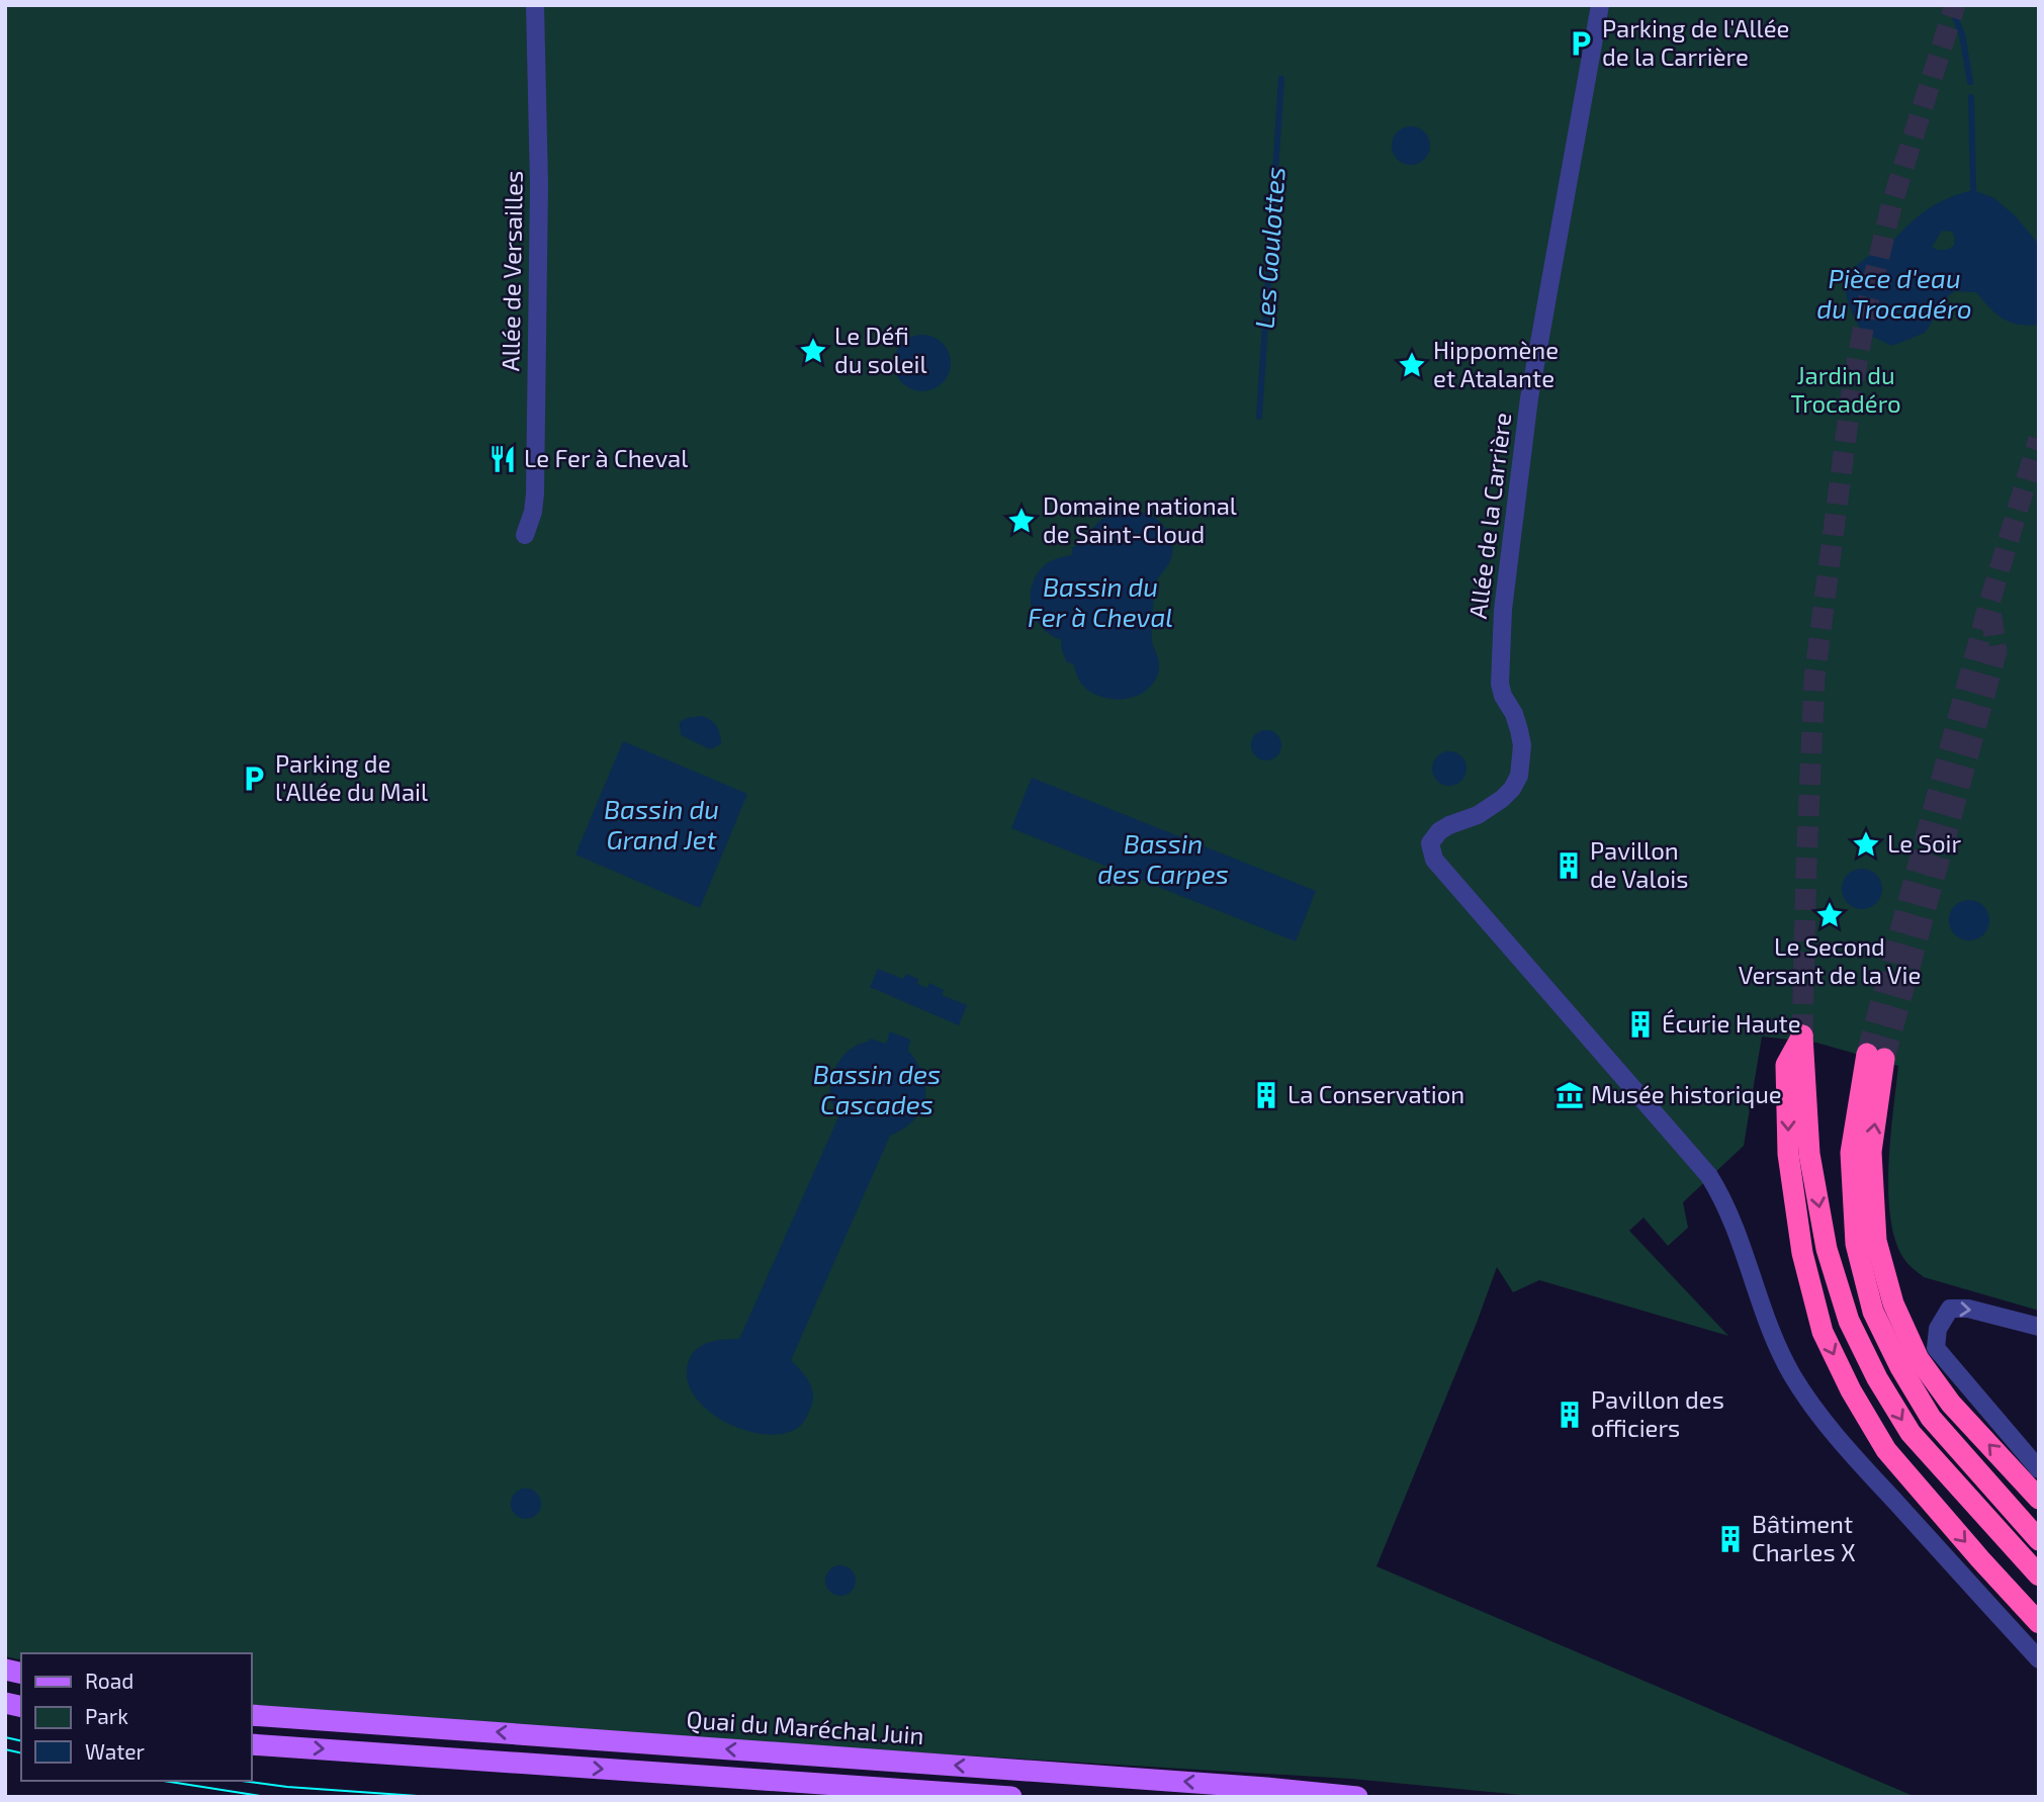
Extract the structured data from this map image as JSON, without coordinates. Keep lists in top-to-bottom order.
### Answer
{
  "streets": {
    "main road": ["Quai du Maréchal Juin"],
    "street": ["Allée de Versailles", "Allée de la Carrière"]
  },
  "water": [
    "Les Goulottes",
    "Pièce d'eau du Trocadéro",
    "Bassin du Fer à Cheval",
    "Bassin du Grand Jet",
    "Bassin des Carpes",
    "Bassin des Cascades"
  ],
  "parks": ["Jardin du Trocadéro"],
  "places": {
    "parking": ["Parking de l'Allée de la Carrière", "Parking de l'Allée du Mail"],
    "place": [
      "Le Défi du soleil",
      "Hippomène et Atalante",
      "Domaine national de Saint-Cloud",
      "Le Soir",
      "Le Second Versant de la Vie"
    ],
    "restaurant": ["Le Fer à Cheval"],
    "building": [
      "Pavillon de Valois",
      "Écurie Haute",
      "La Conservation",
      "Pavillon des officiers",
      "Bâtiment Charles X"
    ],
    "museum": ["Musée historique"]
  },
  "legend": ["Road", "Park", "Water"]
}
